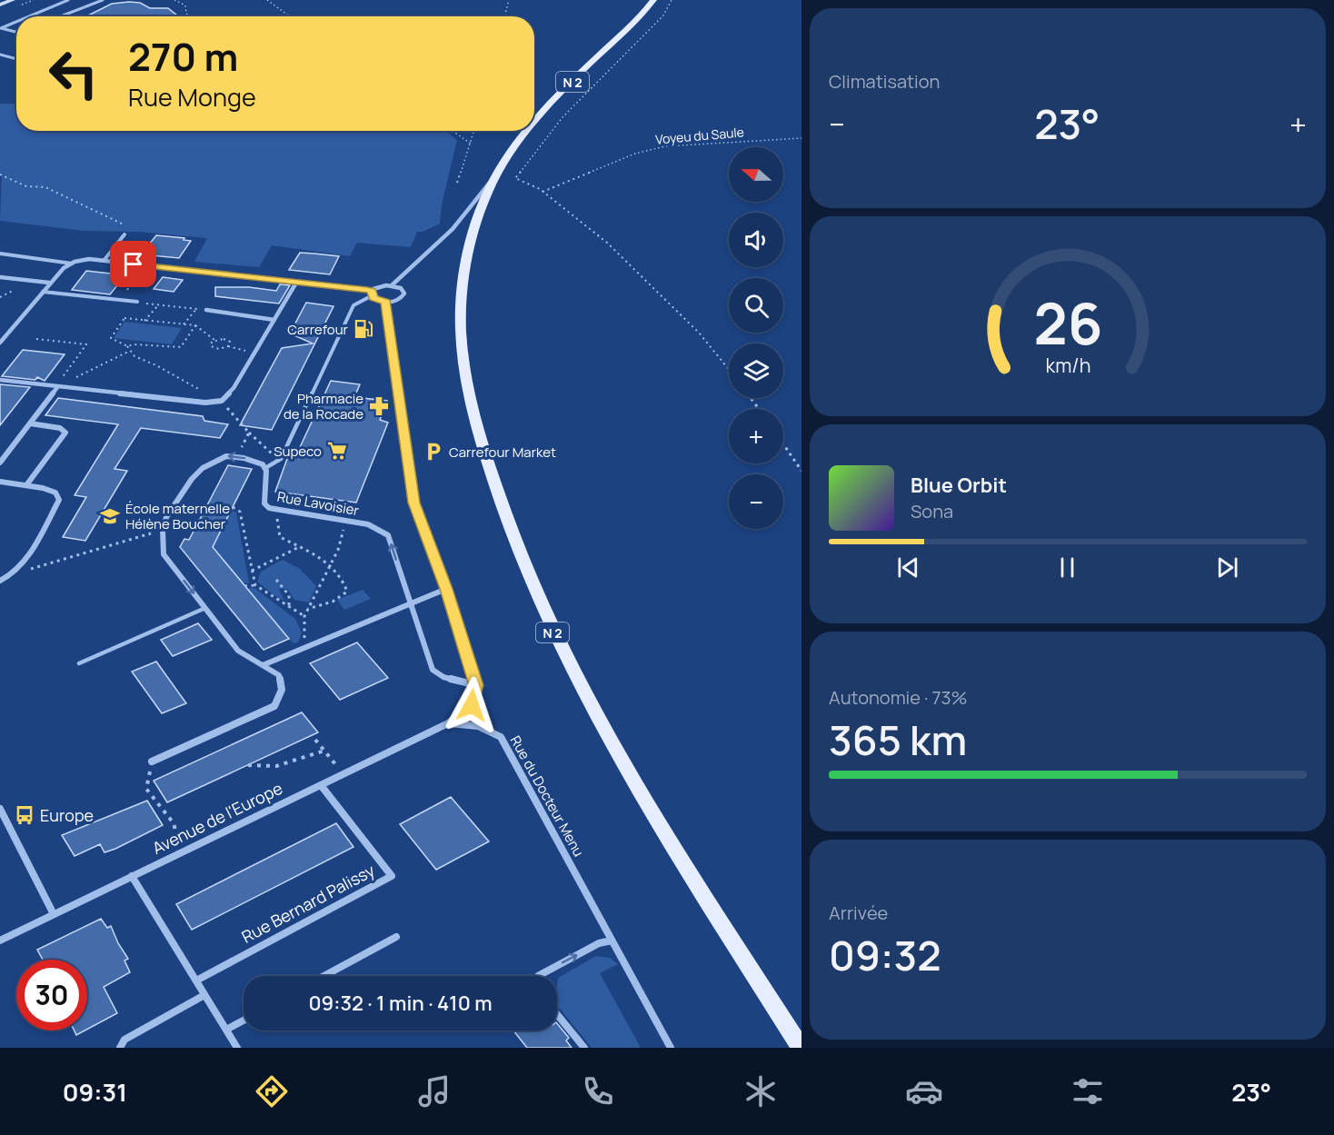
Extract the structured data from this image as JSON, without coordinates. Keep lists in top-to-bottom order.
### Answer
{
  "streets": {
    "main road": ["N 2"],
    "street": [
      "Rue Lavoisier",
      "Rue du Docteur Menu",
      "Avenue de l'Europe",
      "Rue Bernard Palissy"
    ],
    "path": ["Voyeu du Saule"]
  },
  "crossings": [
    ["Rue du Docteur Menu", "Avenue de l'Europe"],
    ["Avenue de l'Europe", "Rue Bernard Palissy"]
  ],
  "places": {
    "fuel station": ["Carrefour"],
    "pharmacy": ["Pharmacie de la Rocade"],
    "supermarket": ["Supeco"],
    "parking": ["Carrefour Market"],
    "school or university": ["École maternelle Hélène Boucher"],
    "bus stop": ["Europe"]
  },
  "north": "left",
  "page": {
    "tile": [
      "Climatisation",
      ["Autonomie · 73%", "365 km"],
      ["Arrivée", "09:32"]
    ],
    "turn": ["270 m", "Rue Monge"],
    "heat": ["−", "23°", "+"],
    "map_buttons": ["+", "−"],
    "song": ["Blue Orbit", "Sona"],
    "limit": "30",
    "trip": "09:32 · 1 min · 410 m",
    "tabs": ["09:31", "23°"],
    "gauge": ["26", "km/h"]
  }
}
